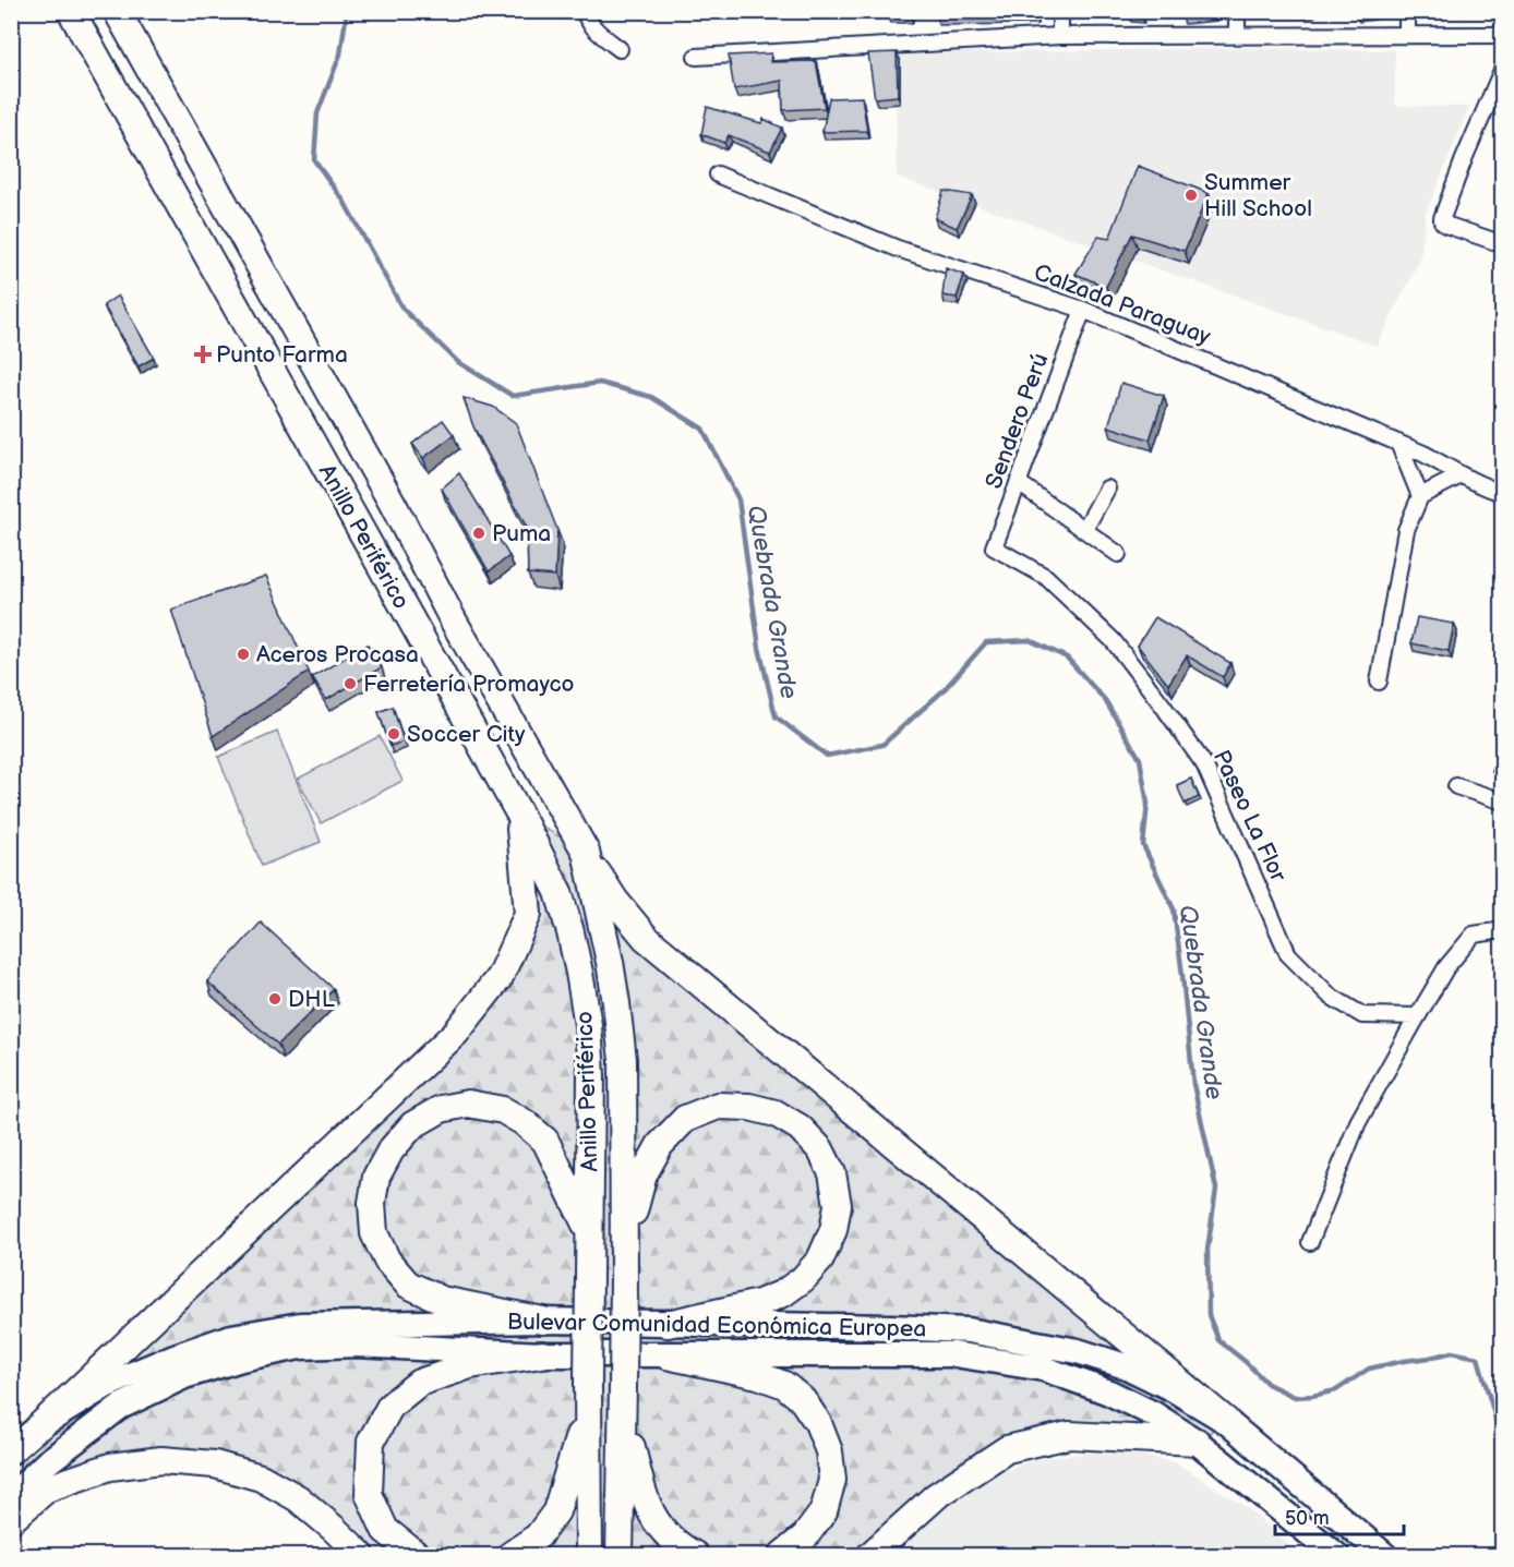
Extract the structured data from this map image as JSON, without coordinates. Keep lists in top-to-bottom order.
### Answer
{
  "streets": {
    "highway": ["Anillo Periférico"],
    "main road": ["Bulevar Comunidad Económica Europea"],
    "street": ["Calzada Paraguay", "Sendero Perú", "Paseo La Flor"]
  },
  "crossings": [
    ["Calzada Paraguay", "Sendero Perú"],
    ["Sendero Perú", "Paseo La Flor"]
  ],
  "water": ["Quebrada Grande"],
  "places": {
    "other": [
      "Summer Hill School",
      "Puma",
      "Aceros Procasa",
      "Ferretería Promayco",
      "Soccer City",
      "DHL"
    ],
    "health": ["Punto Farma"]
  },
  "scale_bar": "50 m"
}
